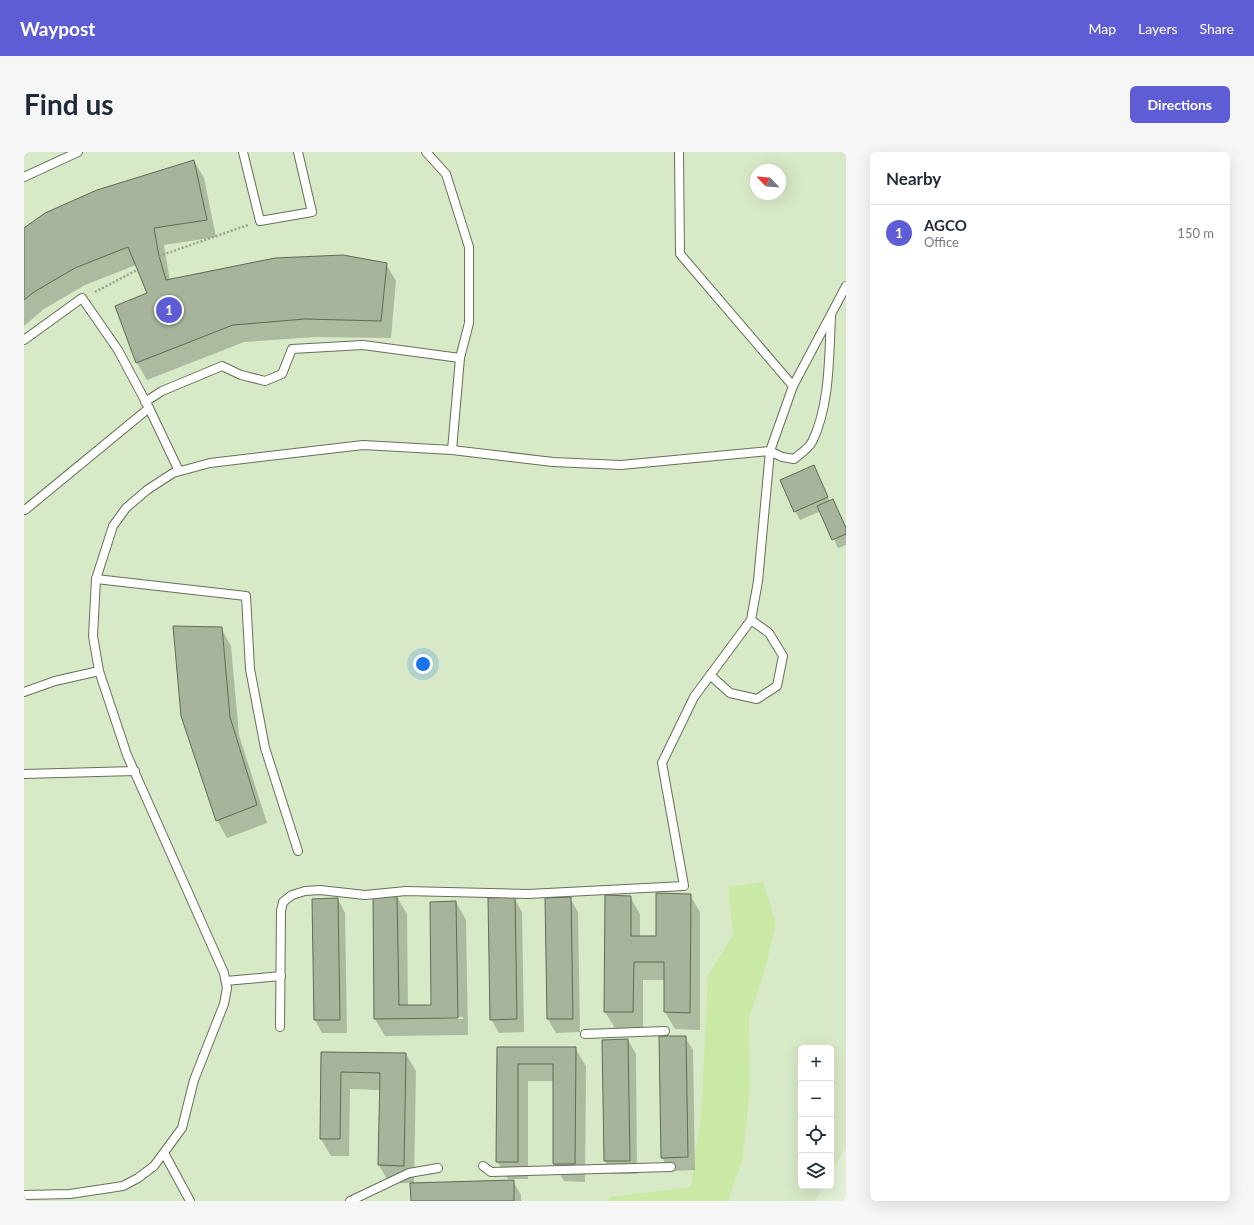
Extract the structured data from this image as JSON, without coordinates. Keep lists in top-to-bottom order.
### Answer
{
  "north": "top left",
  "page": {
    "header": "Waypost",
    "nav": ["Map", "Layers", "Share"],
    "buttons": "Directions",
    "title": "Find us",
    "heading": "Nearby",
    "list": [
      {
        "mark": "1",
        "name": "AGCO",
        "note": "Office",
        "value": "150 m"
      }
    ],
    "pins": "1",
    "map_buttons": ["+", "−"]
  }
}
